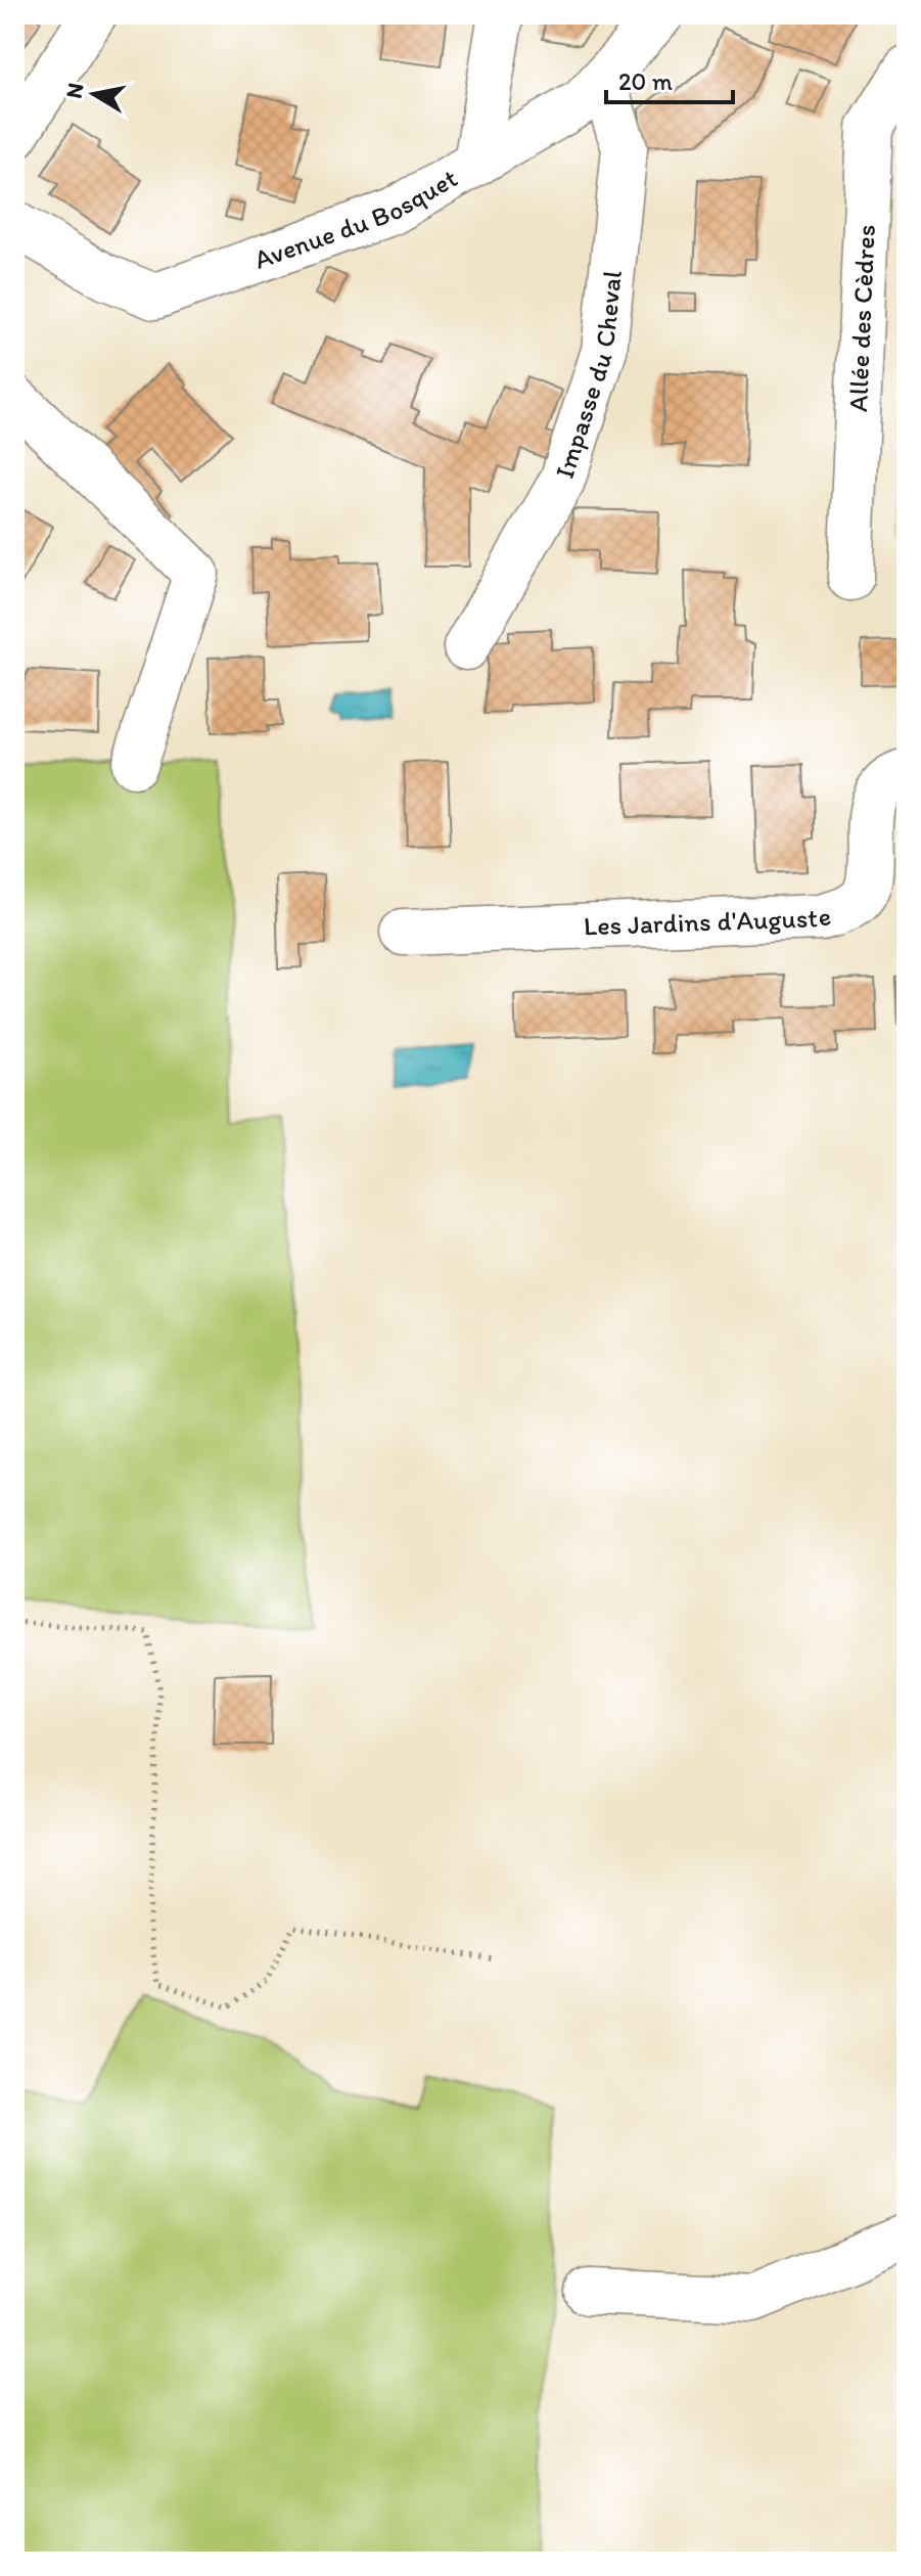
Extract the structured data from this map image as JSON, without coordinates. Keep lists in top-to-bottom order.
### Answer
{
  "streets": {
    "street": [
      "Avenue du Bosquet",
      "Allée des Cèdres",
      "Impasse du Cheval",
      "Les Jardins d'Auguste"
    ]
  },
  "crossings": [
    ["Avenue du Bosquet", "Impasse du Cheval"]
  ],
  "scale_bar": "20 m",
  "north": "left"
}
